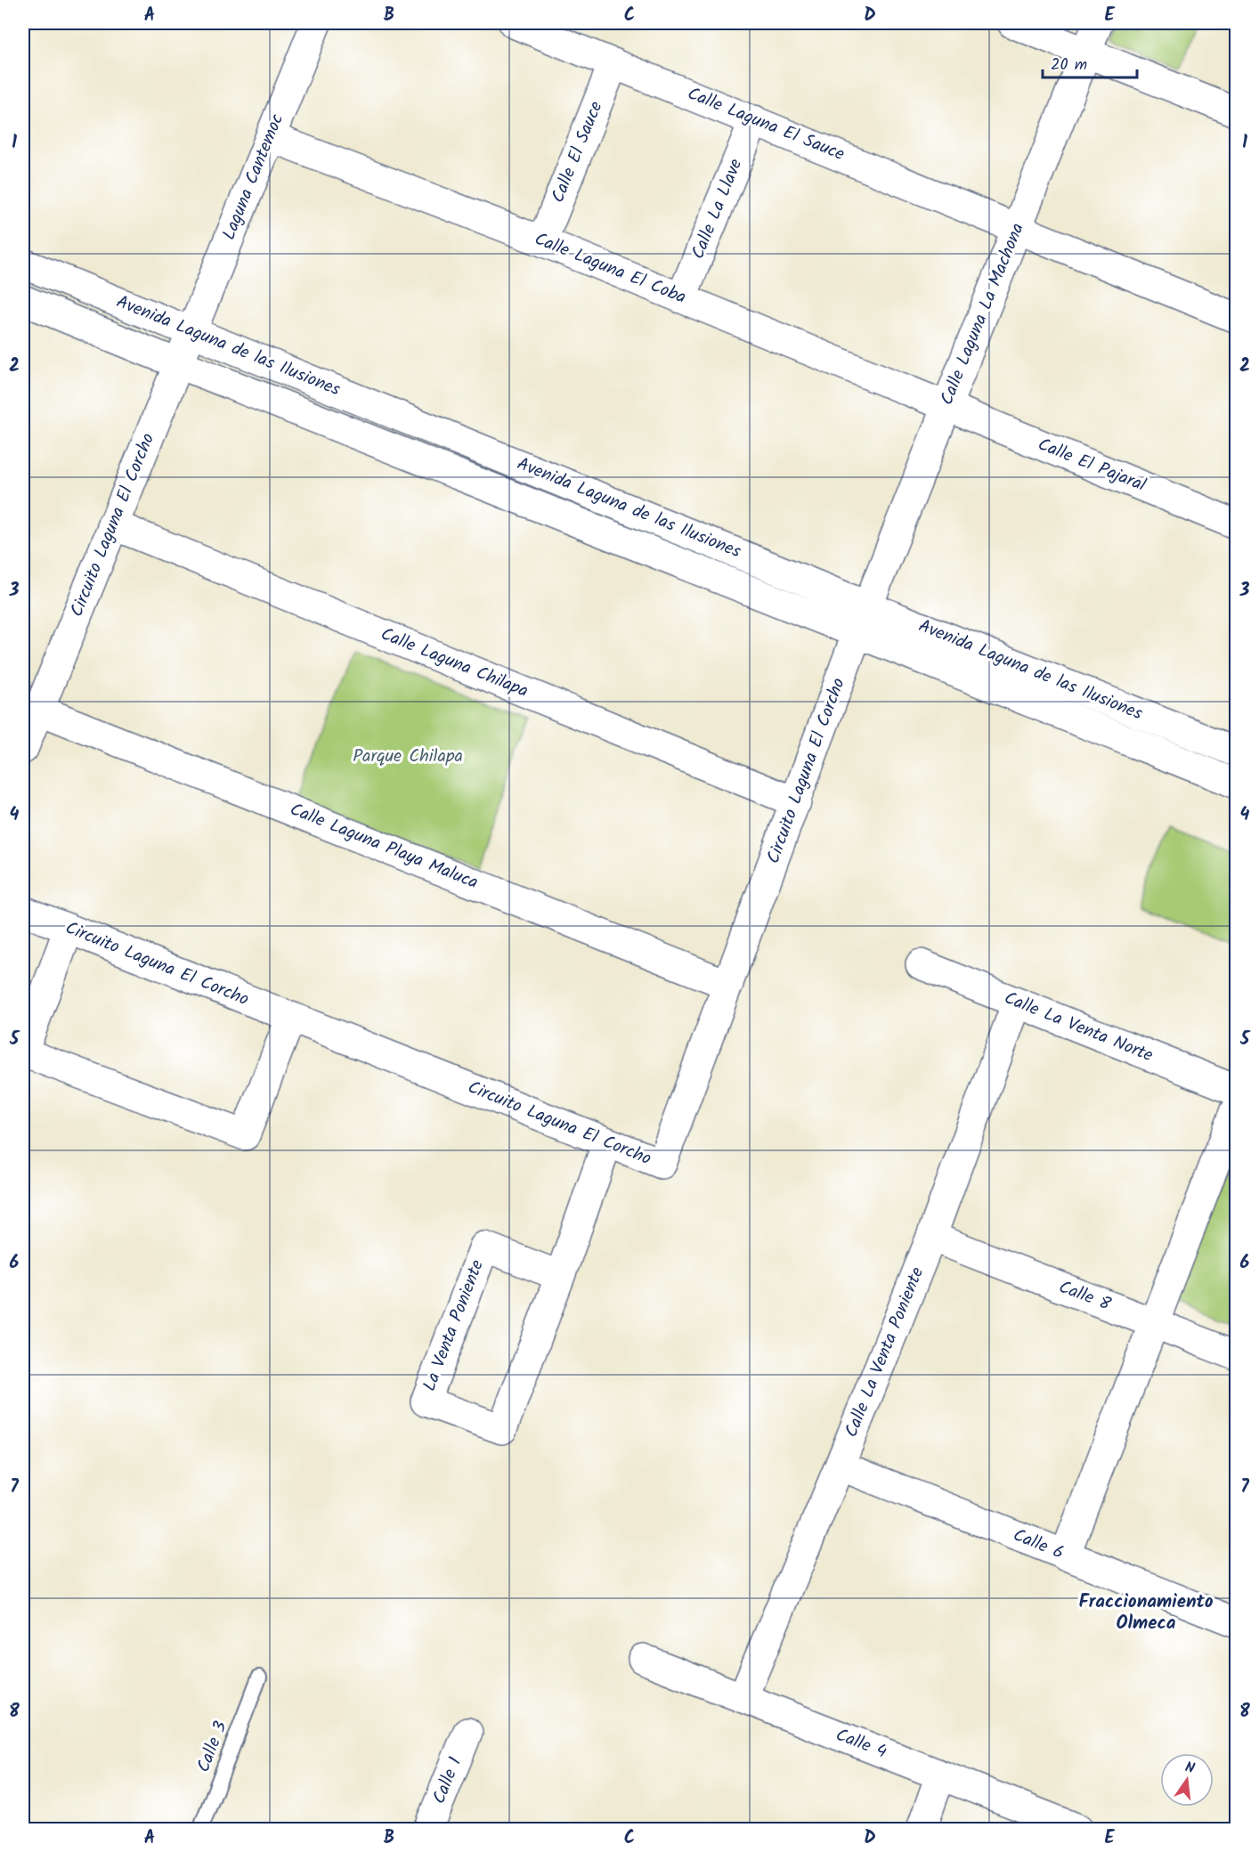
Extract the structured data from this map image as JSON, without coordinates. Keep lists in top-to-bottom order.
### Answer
{
  "streets": {
    "street": [
      "Calle Laguna El Sauce",
      "Calle El Sauce",
      "Laguna Cantemoc",
      "Calle La Llave",
      "Calle Laguna El Coba",
      "Calle Laguna La Machona",
      "Avenida Laguna de las Ilusiones",
      "Calle El Pajaral",
      "Circuito Laguna El Corcho",
      "Calle Laguna Chilapa",
      "Calle Laguna Playa Maluca",
      "Calle La Venta Norte",
      "Calle 8",
      "La Venta Poniente",
      "Calle La Venta Poniente",
      "Calle 6",
      "Calle 4",
      "Calle 1"
    ],
    "lane": ["Calle 3"]
  },
  "crossings": [
    ["Calle Laguna El Sauce", "Calle El Sauce"],
    ["Calle Laguna El Sauce", "Calle La Llave"],
    ["Calle Laguna El Sauce", "Calle Laguna La Machona"],
    ["Calle El Sauce", "Calle Laguna El Coba"],
    ["Laguna Cantemoc", "Calle Laguna El Coba"],
    ["Laguna Cantemoc", "Avenida Laguna de las Ilusiones"],
    ["Laguna Cantemoc", "Circuito Laguna El Corcho"],
    ["Calle La Llave", "Calle Laguna El Coba"],
    ["Calle Laguna El Coba", "Calle Laguna La Machona"],
    ["Calle Laguna El Coba", "Calle El Pajaral"],
    ["Calle Laguna La Machona", "Avenida Laguna de las Ilusiones"],
    ["Calle Laguna La Machona", "Calle El Pajaral"],
    ["Calle Laguna La Machona", "Circuito Laguna El Corcho"],
    ["Avenida Laguna de las Ilusiones", "Circuito Laguna El Corcho"],
    ["Circuito Laguna El Corcho", "Calle Laguna Chilapa"],
    ["Circuito Laguna El Corcho", "Calle Laguna Playa Maluca"],
    ["Circuito Laguna El Corcho", "La Venta Poniente"],
    ["Calle La Venta Norte", "Calle La Venta Poniente"],
    ["Calle 8", "Calle La Venta Poniente"],
    ["Calle La Venta Poniente", "Calle 6"],
    ["Calle La Venta Poniente", "Calle 4"]
  ],
  "districts": ["Fraccionamiento Olmeca"],
  "parks": ["Parque Chilapa"],
  "scale_bar": "20 m",
  "north": "top",
  "grid": {
    "columns": [
      "A",
      "B",
      "C",
      "D",
      "E"
    ],
    "rows": [
      "1",
      "2",
      "3",
      "4",
      "5",
      "6",
      "7",
      "8"
    ]
  }
}
